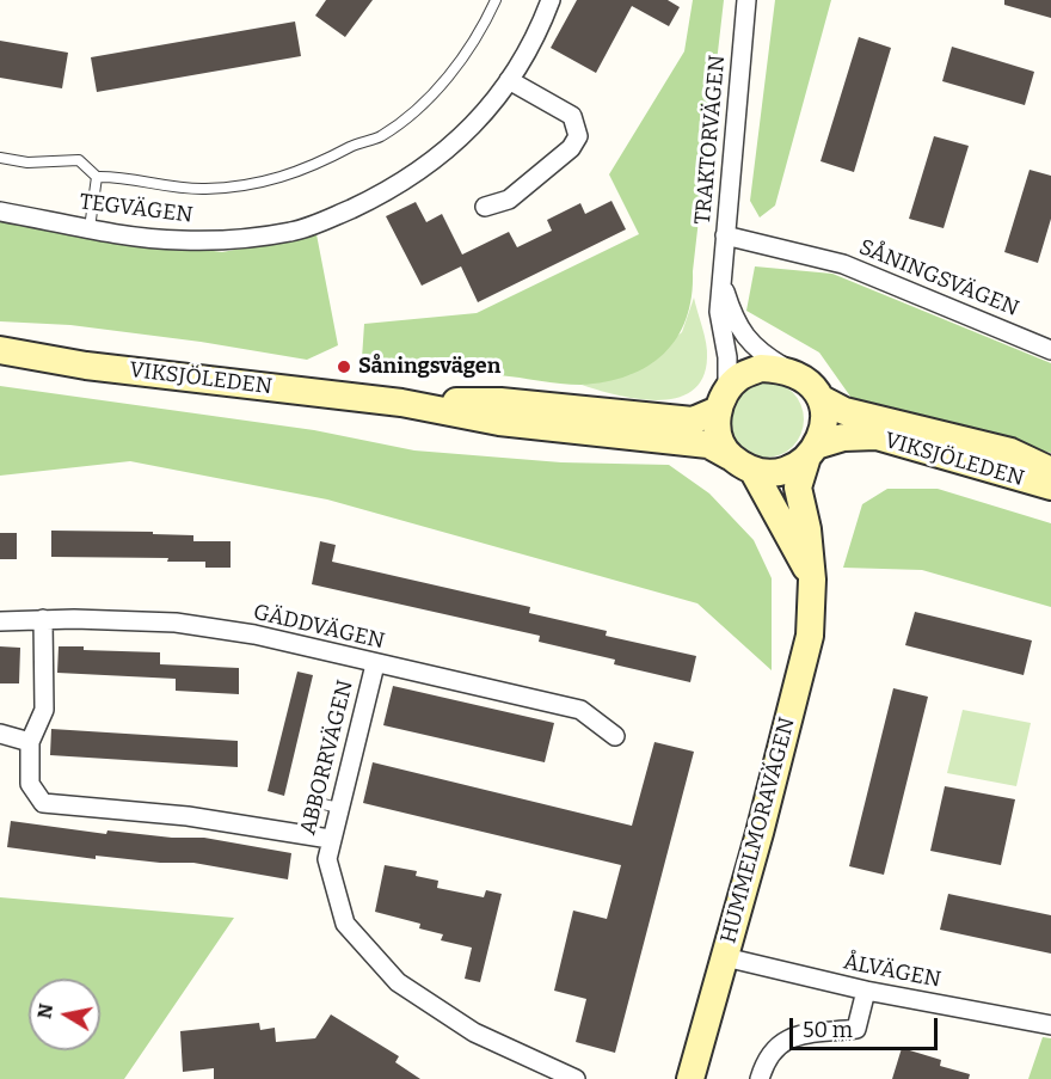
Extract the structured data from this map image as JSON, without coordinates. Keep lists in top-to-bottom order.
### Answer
{
  "streets": {
    "main road": ["VIKSJÖLEDEN", "HUMMELMORAVÄGEN"],
    "street": [
      "TRAKTORVÄGEN",
      "TEGVÄGEN",
      "SÅNINGSVÄGEN",
      "GÄDDVÄGEN",
      "ABBORRVÄGEN",
      "ÅLVÄGEN"
    ]
  },
  "crossings": [
    ["TRAKTORVÄGEN", "SÅNINGSVÄGEN"],
    ["TRAKTORVÄGEN", "VIKSJÖLEDEN"],
    ["TRAKTORVÄGEN", "HUMMELMORAVÄGEN"],
    ["VIKSJÖLEDEN", "HUMMELMORAVÄGEN"],
    ["GÄDDVÄGEN", "ABBORRVÄGEN"],
    ["HUMMELMORAVÄGEN", "ÅLVÄGEN"]
  ],
  "places": ["Såningsvägen"],
  "scale_bar": "50 m",
  "north": "left"
}
